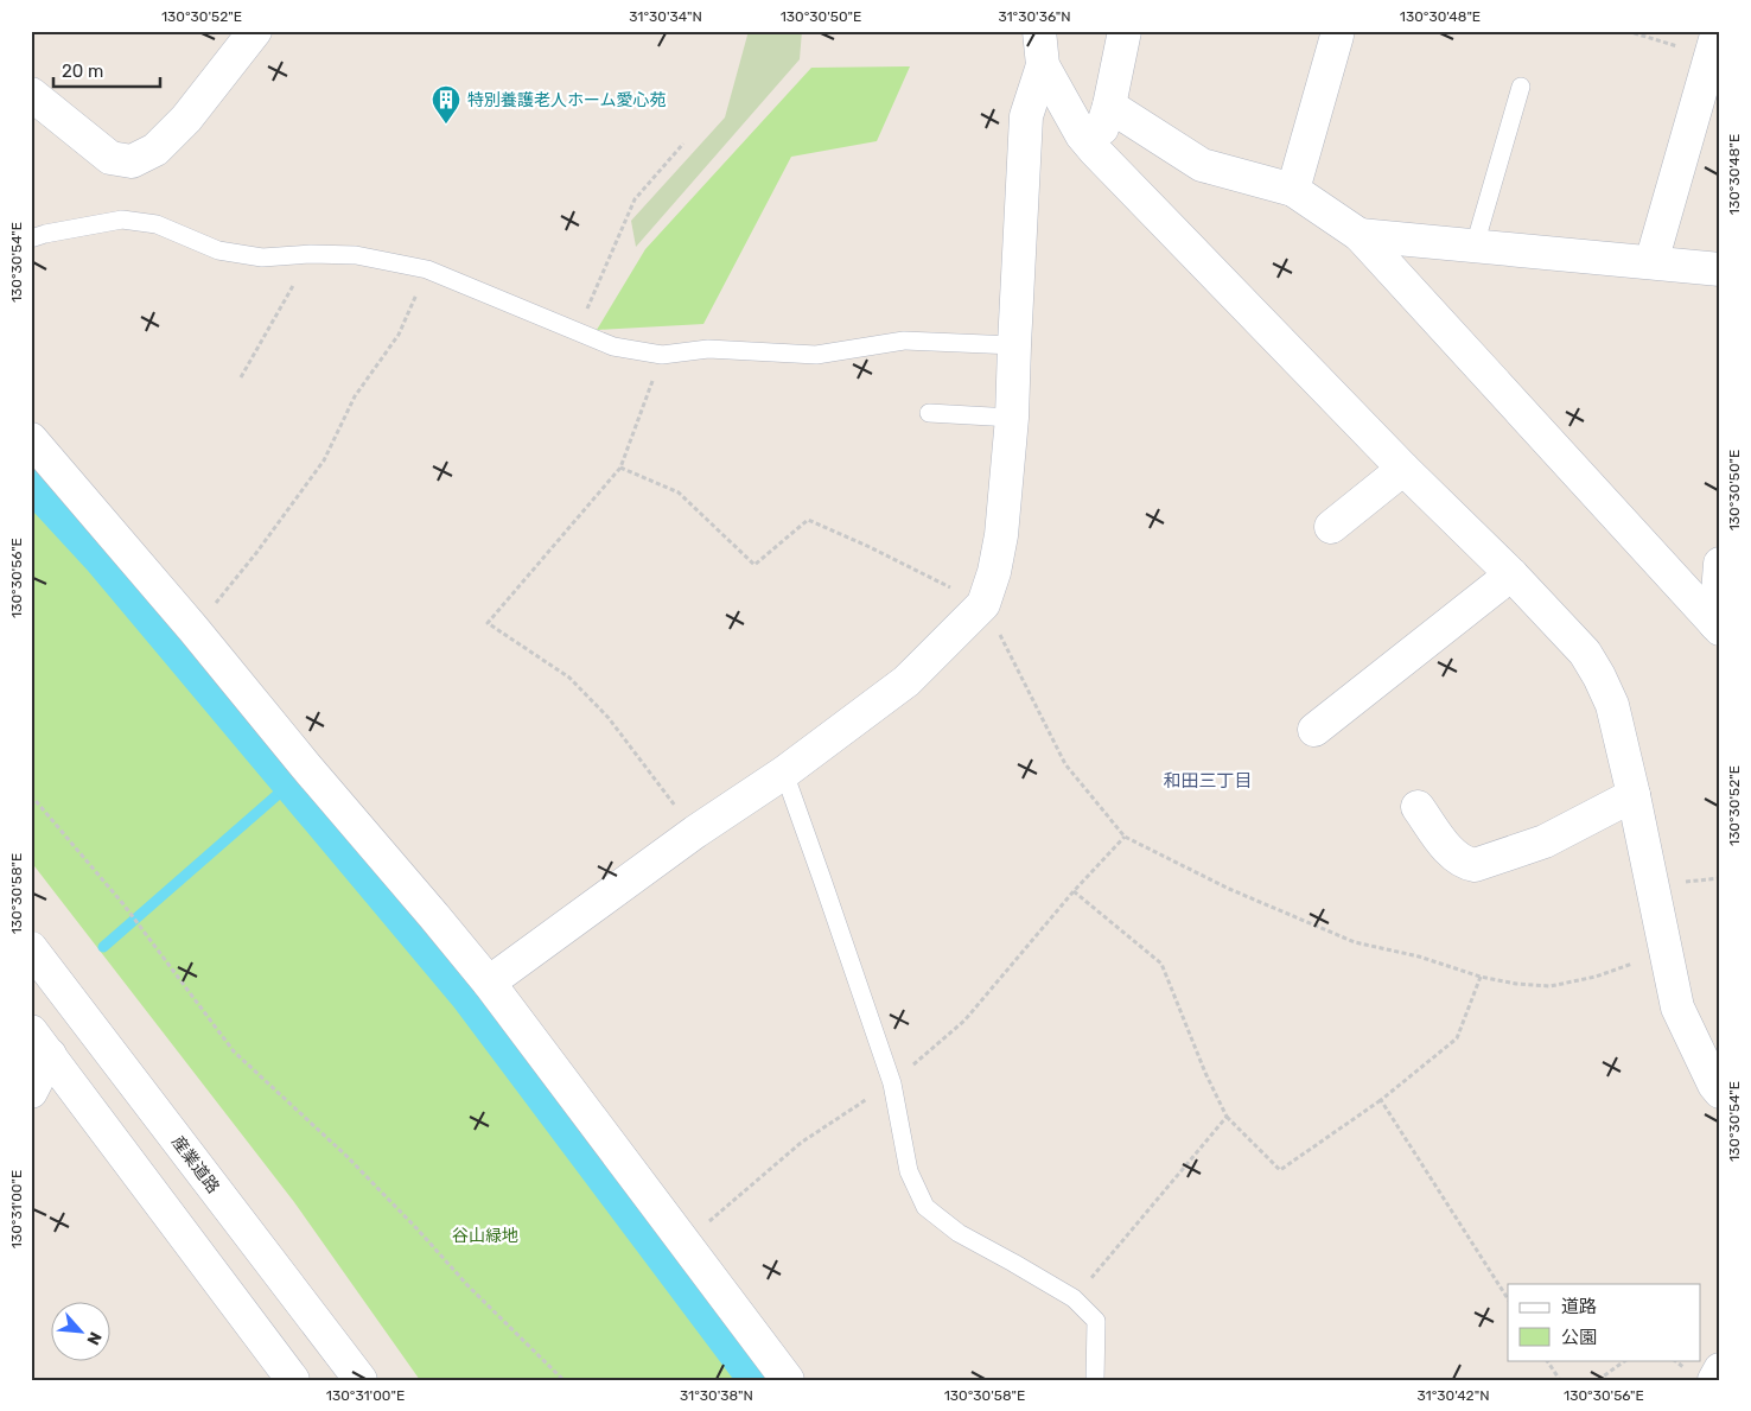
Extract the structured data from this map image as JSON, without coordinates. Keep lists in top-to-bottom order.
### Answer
{
  "streets": {
    "street": ["産業道路"]
  },
  "districts": ["和田三丁目"],
  "parks": ["谷山緑地"],
  "places": {
    "building": ["特別養護老人ホーム愛心苑"]
  },
  "legend": ["道路", "公園"],
  "scale_bar": "20 m",
  "north": "bottom right",
  "coordinates": [
    "130°30'52\"E",
    "31°30'34\"N",
    "130°30'50\"E",
    "31°30'36\"N",
    "130°30'48\"E",
    "130°30'54\"E",
    "130°30'56\"E",
    "130°30'58\"E",
    "130°31'00\"E",
    "31°30'38\"N",
    "31°30'42\"N"
  ]
}
